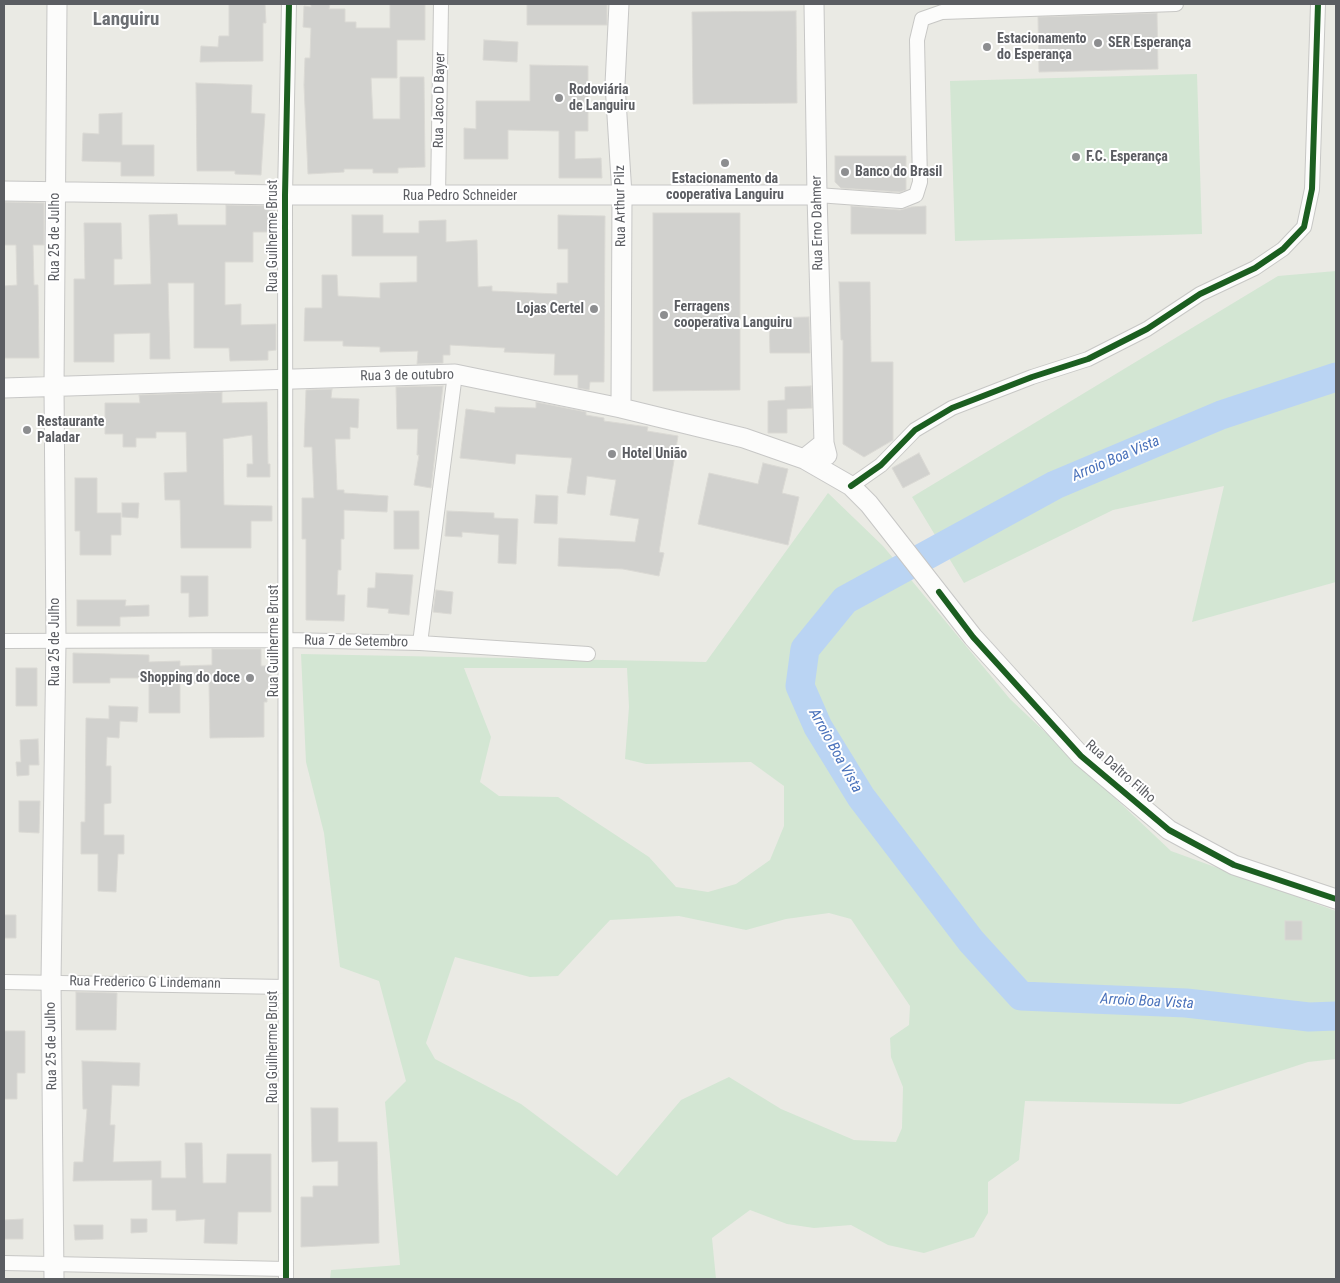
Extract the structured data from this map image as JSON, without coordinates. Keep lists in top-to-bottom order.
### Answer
{
  "streets": {
    "main road": [
      "Rua Pedro Schneider",
      "Rua Arthur Pilz",
      "Rua Erno Dahmer",
      "Rua 25 de Julho",
      "Rua 3 de outubro",
      "Rua Daltro Filho"
    ],
    "street": [
      "Rua Jaco D Bayer",
      "Rua Guilherme Brust",
      "Rua 7 de Setembro",
      "Rua Frederico G Lindemann"
    ]
  },
  "crossings": [
    ["Rua Jaco D Bayer", "Rua Pedro Schneider"],
    ["Rua Pedro Schneider", "Rua Arthur Pilz"],
    ["Rua Pedro Schneider", "Rua Erno Dahmer"],
    ["Rua Pedro Schneider", "Rua Guilherme Brust"],
    ["Rua Pedro Schneider", "Rua 25 de Julho"],
    ["Rua Arthur Pilz", "Rua 3 de outubro"],
    ["Rua Erno Dahmer", "Rua 3 de outubro"],
    ["Rua Guilherme Brust", "Rua 3 de outubro"],
    ["Rua Guilherme Brust", "Rua 7 de Setembro"],
    ["Rua Guilherme Brust", "Rua Frederico G Lindemann"],
    ["Rua 25 de Julho", "Rua 3 de outubro"],
    ["Rua 25 de Julho", "Rua 7 de Setembro"],
    ["Rua 25 de Julho", "Rua Frederico G Lindemann"],
    ["Rua 3 de outubro", "Rua Daltro Filho"]
  ],
  "districts": ["Languiru"],
  "water": ["Arroio Boa Vista"],
  "places": [
    "SER Esperança",
    "Estacionamento do Esperança",
    "Rodoviária de Languiru",
    "F.C. Esperança",
    "Estacionamento da cooperativa Languiru",
    "Banco do Brasil",
    "Lojas Certel",
    "Ferragens cooperativa Languiru",
    "Restaurante Paladar",
    "Hotel União",
    "Shopping do doce"
  ]
}
